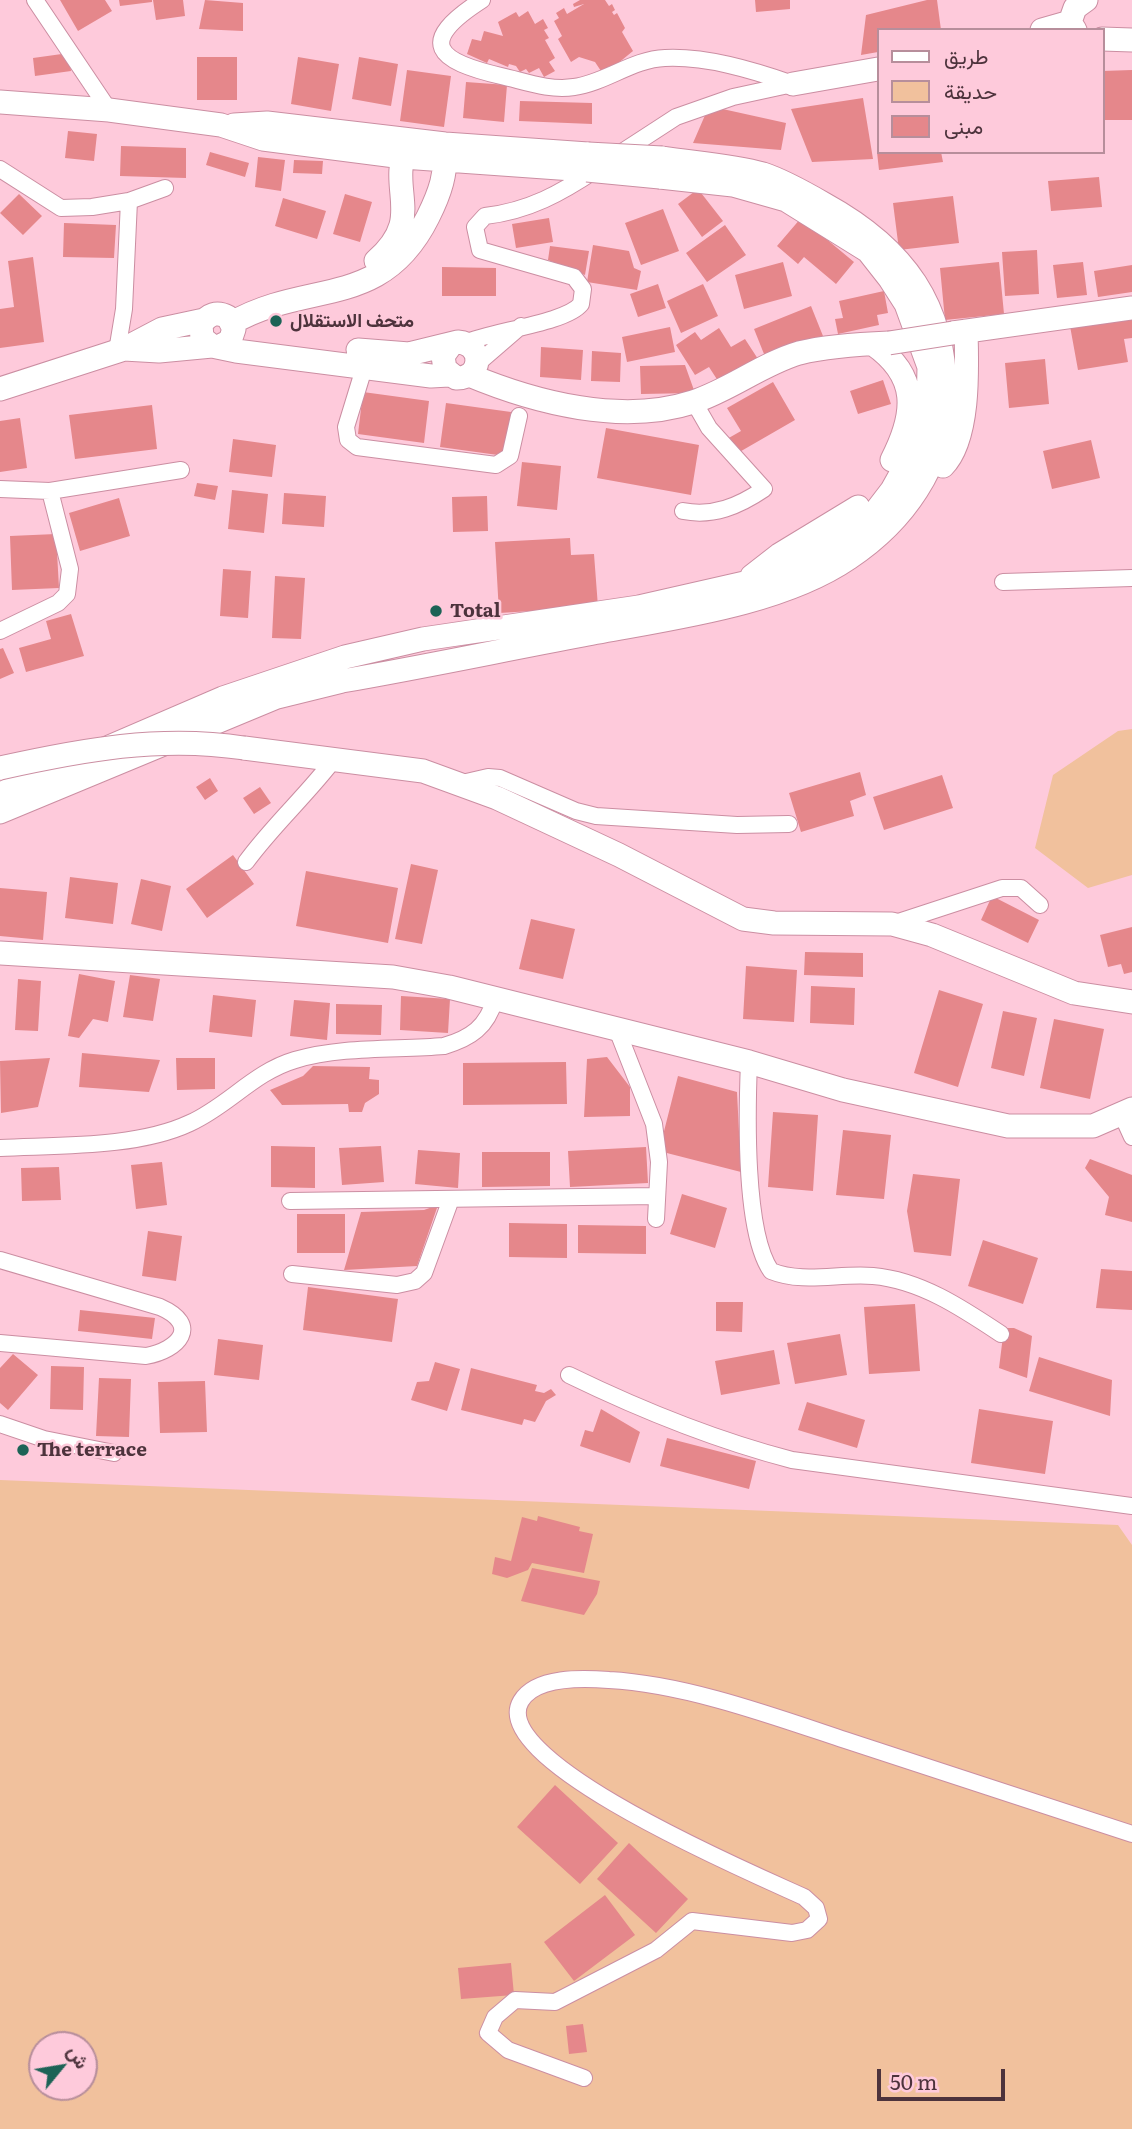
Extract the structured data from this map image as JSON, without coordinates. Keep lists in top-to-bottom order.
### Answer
{
  "places": ["متحف الاستقلال", "Total", "The terrace"],
  "legend": ["طريق", "حديقة", "مبنى"],
  "scale_bar": "50 m",
  "north": "top right"
}
